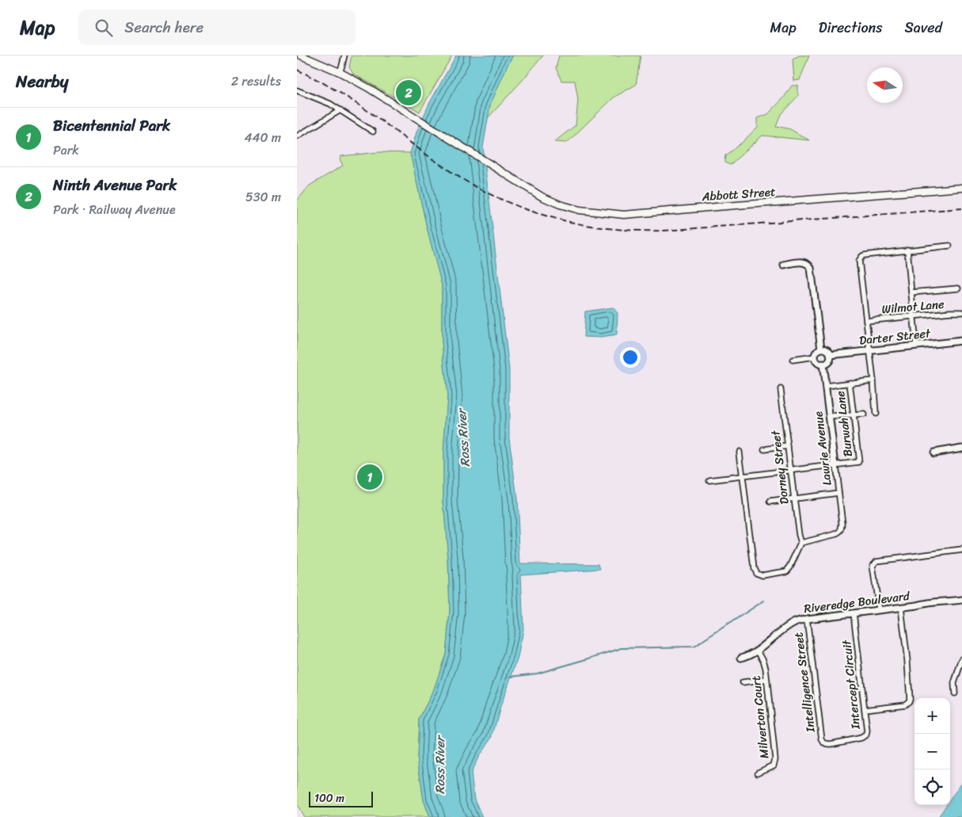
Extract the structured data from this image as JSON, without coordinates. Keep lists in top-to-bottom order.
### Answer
{
  "streets": {
    "main road": ["Abbott Street"],
    "street": [
      "Wilmot Lane",
      "Darter Street",
      "Burwah Lane",
      "Lawrie Avenue",
      "Dorney Street",
      "Riveredge Boulevard",
      "Intelligence Street",
      "Intercept Circuit",
      "Milverton Court"
    ]
  },
  "crossings": [
    ["Darter Street", "Lawrie Avenue"],
    ["Burwah Lane", "Lawrie Avenue"],
    ["Lawrie Avenue", "Dorney Street"],
    ["Riveredge Boulevard", "Intelligence Street"],
    ["Riveredge Boulevard", "Intercept Circuit"],
    ["Riveredge Boulevard", "Milverton Court"],
    ["Intelligence Street", "Intercept Circuit"]
  ],
  "water": ["Ross River"],
  "scale_bar": "100 m",
  "north": "left",
  "page": {
    "header": "Map",
    "search": "Search here",
    "nav": ["Map", "Directions", "Saved"],
    "heading": ["Nearby", "2 results"],
    "pins": ["2", "1"],
    "list": [
      {
        "mark": "1",
        "name": "Bicentennial Park",
        "note": "Park",
        "value": "440 m"
      },
      {
        "mark": "2",
        "name": "Ninth Avenue Park",
        "note": "Park · Railway Avenue",
        "value": "530 m"
      }
    ],
    "map_buttons": ["+", "−"],
    "scale": "100 m"
  }
}
